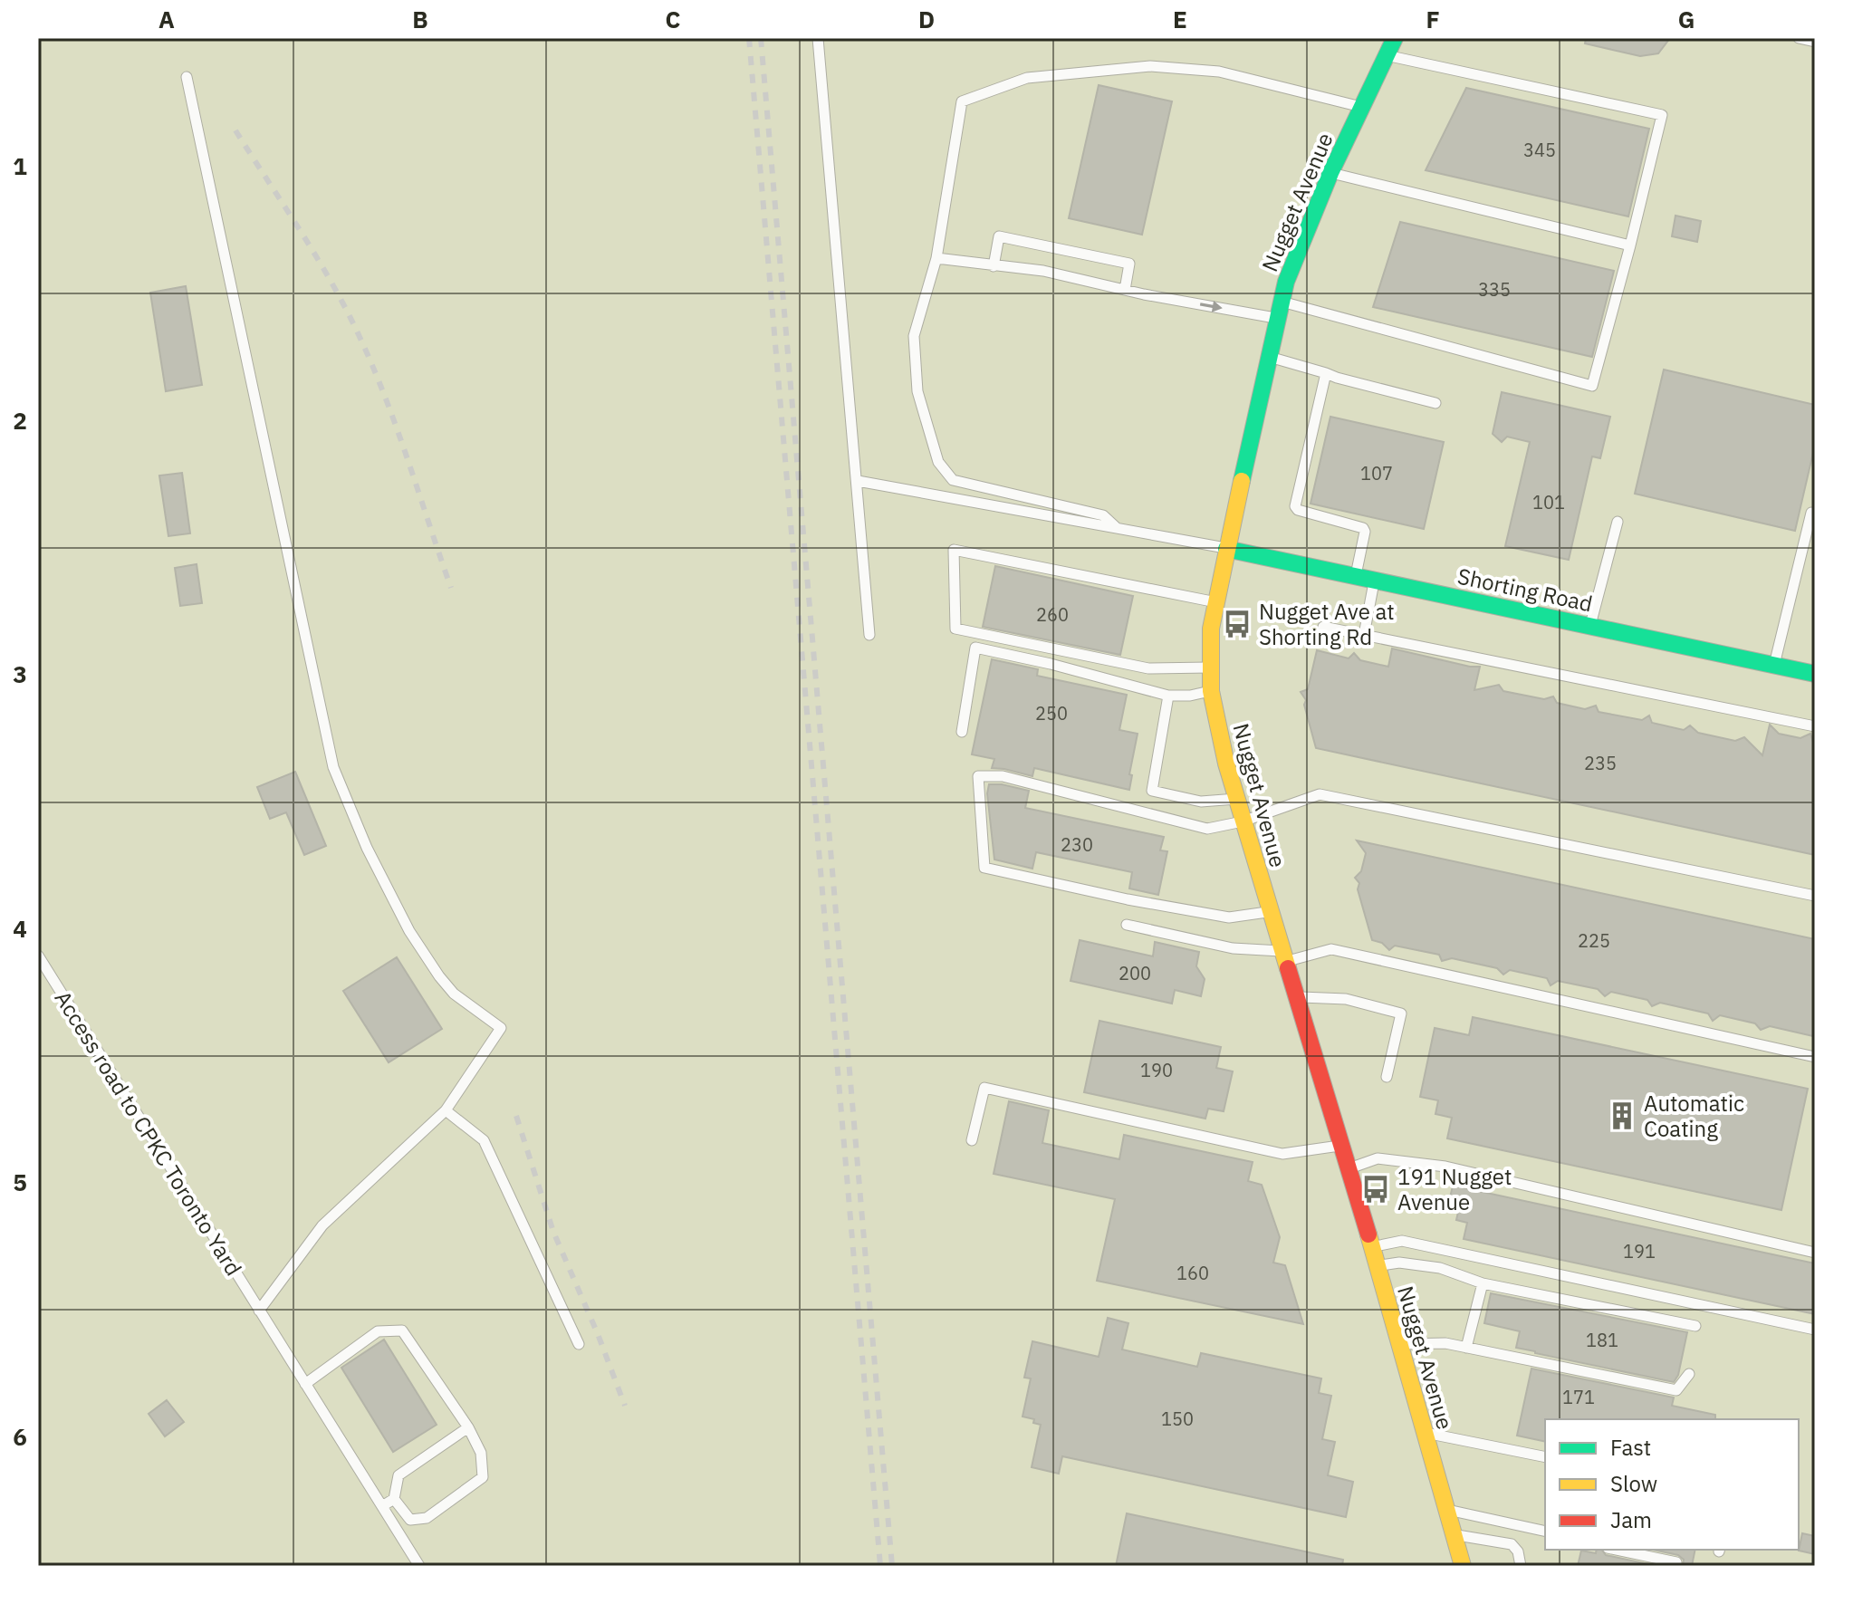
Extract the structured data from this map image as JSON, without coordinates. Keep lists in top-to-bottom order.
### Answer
{
  "streets": {
    "street": ["Nugget Avenue", "Shorting Road"],
    "lane": ["Access road to CPKC Toronto Yard"]
  },
  "crossings": [
    ["Nugget Avenue", "Shorting Road"]
  ],
  "places": {
    "bus stop": ["Nugget Ave at Shorting Rd", "191 Nugget Avenue"],
    "building": ["Automatic Coating"]
  },
  "house_numbers": [
    "345",
    "335",
    "107",
    "101",
    "260",
    "250",
    "235",
    "230",
    "225",
    "200",
    "190",
    "191",
    "160",
    "181",
    "171",
    "150"
  ],
  "legend": ["Fast", "Slow", "Jam"],
  "grid": {
    "columns": [
      "A",
      "B",
      "C",
      "D",
      "E",
      "F",
      "G"
    ],
    "rows": [
      "1",
      "2",
      "3",
      "4",
      "5",
      "6"
    ]
  }
}
